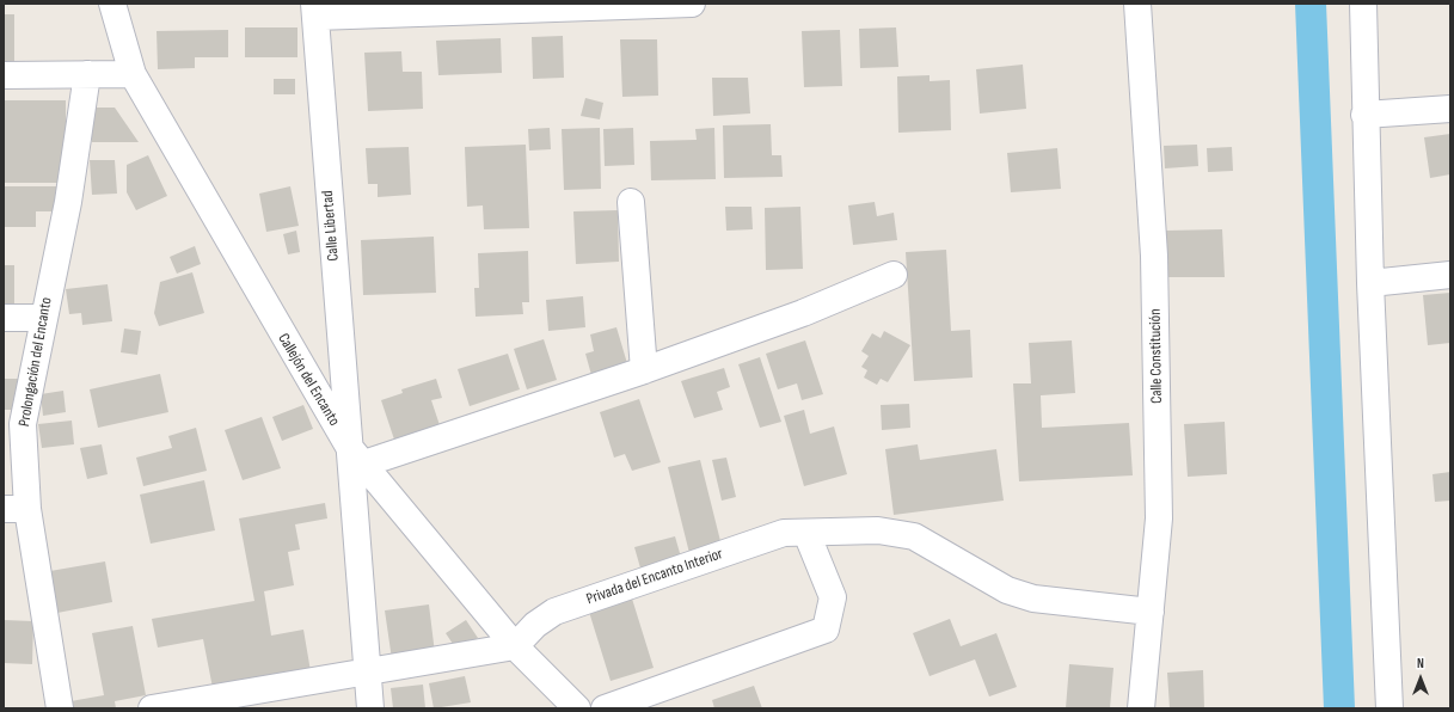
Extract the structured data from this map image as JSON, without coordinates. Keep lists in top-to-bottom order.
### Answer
{
  "streets": {
    "street": [
      "Calle Libertad",
      "Calle Constitución",
      "Prolongación del Encanto",
      "Callejón del Encanto",
      "Privada del Encanto Interior"
    ]
  },
  "crossings": [
    ["Calle Libertad", "Callejón del Encanto"],
    ["Calle Constitución", "Privada del Encanto Interior"],
    ["Callejón del Encanto", "Privada del Encanto Interior"]
  ],
  "north": "top"
}
